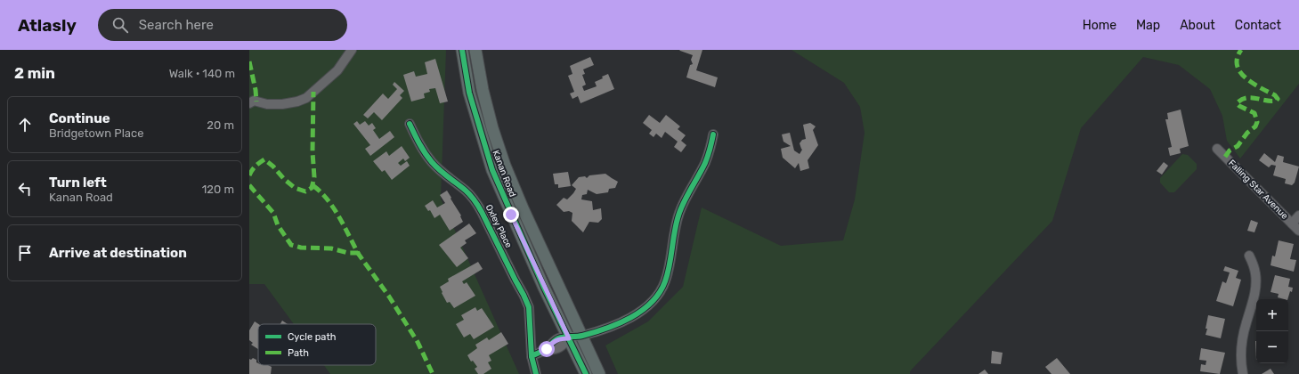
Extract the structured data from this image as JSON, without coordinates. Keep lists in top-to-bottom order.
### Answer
{
  "streets": {
    "main road": ["Kanan Road"],
    "street": ["Falling Star Avenue", "Oxley Place"]
  },
  "legend": ["Cycle path", "Path"],
  "page": {
    "header": "Atlasly",
    "search": "Search here",
    "nav": [
      "Home",
      "Map",
      "About",
      "Contact"
    ],
    "heading": ["2 min", "Walk · 140 m"],
    "list": [
      ["Continue", "Bridgetown Place", "20 m"],
      ["Turn left", "Kanan Road", "120 m"],
      "Arrive at destination"
    ],
    "map_buttons": ["+", "−"]
  }
}
